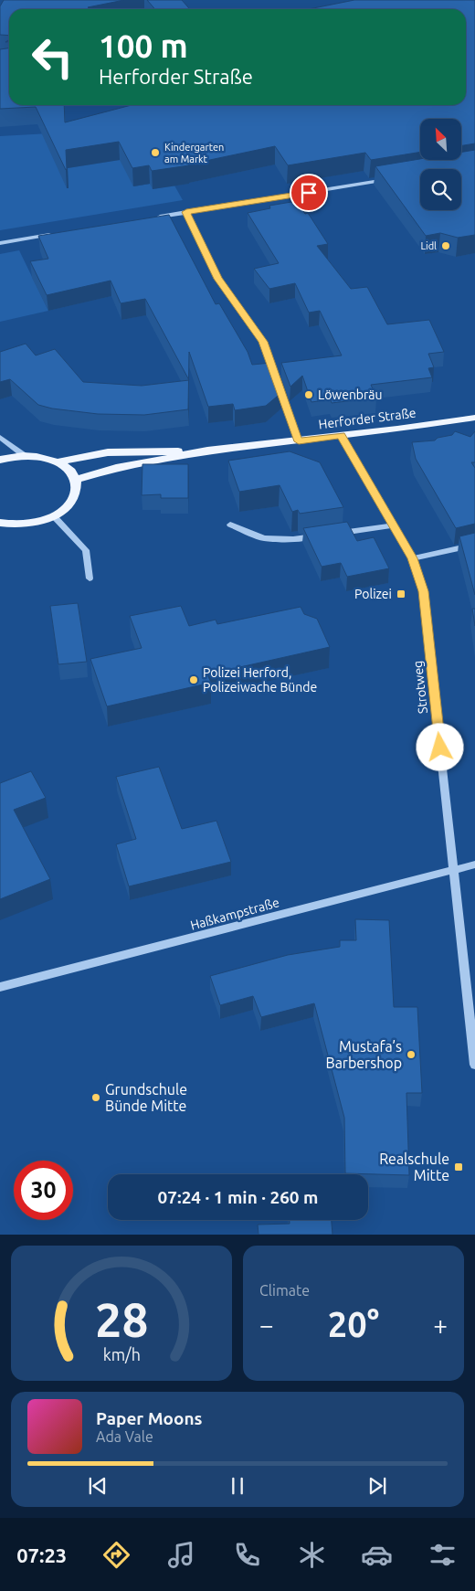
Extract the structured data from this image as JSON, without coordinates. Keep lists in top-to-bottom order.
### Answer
{
  "streets": {
    "main road": ["Herforder Straße"],
    "street": ["Strotweg", "Haßkampstraße"]
  },
  "crossings": [
    ["Herforder Straße", "Strotweg"],
    ["Strotweg", "Haßkampstraße"]
  ],
  "places": {
    "other": [
      "Kindergarten am Markt",
      "Lidl",
      "Löwenbräu",
      "Polizei Herford, Polizeiwache Bünde",
      "Mustafa’s Barbershop",
      "Grundschule Bünde Mitte"
    ],
    "transit": ["Polizei", "Realschule Mitte"]
  },
  "north": "top left",
  "page": {
    "turn": ["100 m", "Herforder Straße"],
    "limit": "30",
    "trip": "07:24 · 1 min · 260 m",
    "tile": "Climate",
    "heat": ["−", "20°", "+"],
    "song": ["Paper Moons", "Ada Vale"],
    "tabs": "07:23",
    "gauge": ["28", "km/h"]
  }
}
